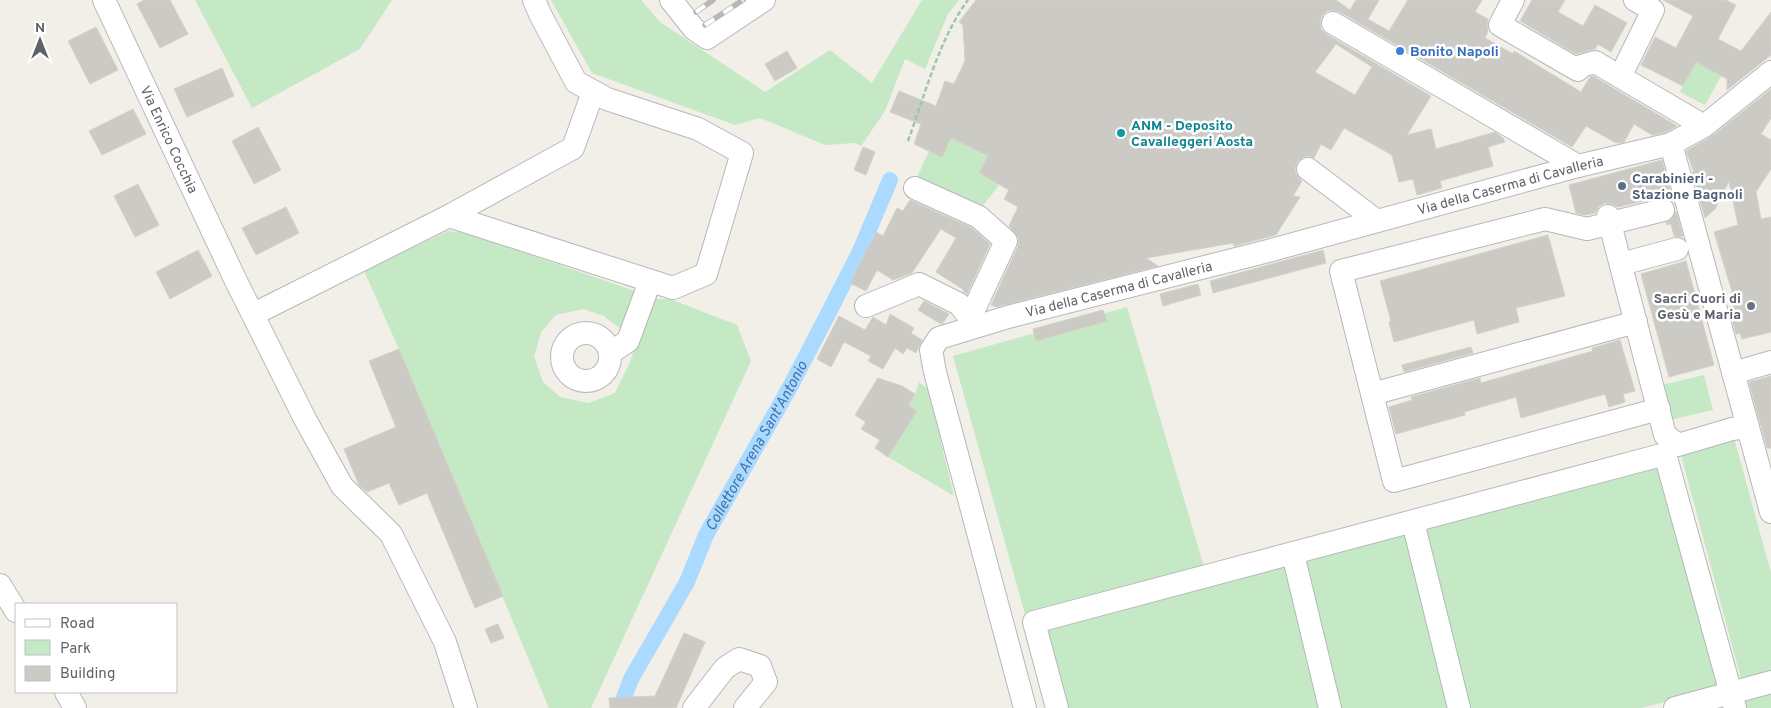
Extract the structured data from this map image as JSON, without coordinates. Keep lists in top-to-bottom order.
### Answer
{
  "streets": {
    "street": ["Via Enrico Cocchia", "Via della Caserma di Cavalleria"]
  },
  "water": ["Collettore Arena Sant'Antonio"],
  "places": [
    "Bonito Napoli",
    "ANM - Deposito Cavalleggeri Aosta",
    "Carabinieri - Stazione Bagnoli",
    "Sacri Cuori di Gesù e Maria"
  ],
  "legend": ["Road", "Park", "Building"],
  "north": "top"
}
